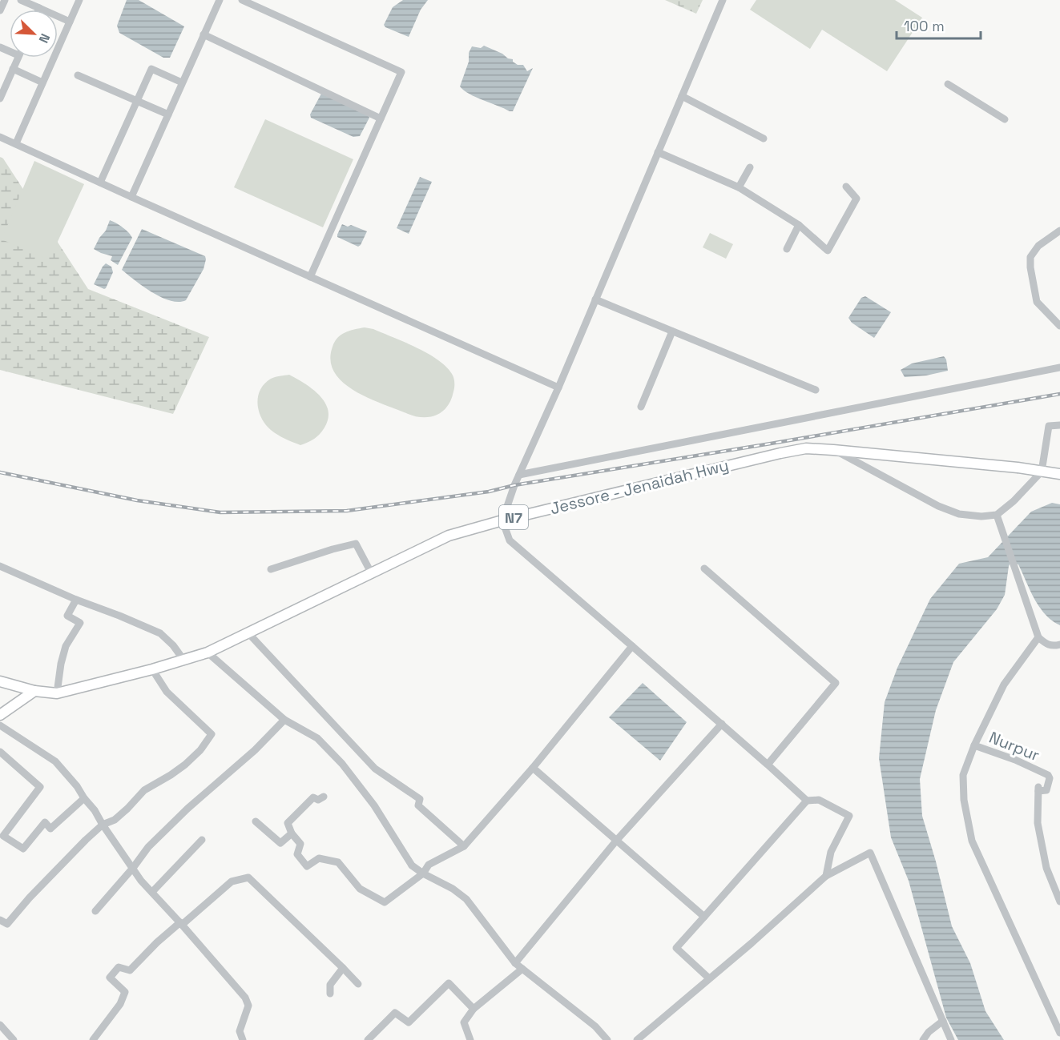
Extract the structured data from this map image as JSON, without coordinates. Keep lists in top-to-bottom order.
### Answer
{
  "streets": {
    "highway": ["Jessore - Jenaidah Hwy", "N7"],
    "street": ["Nurpur"]
  },
  "crossings": [
    ["Jessore - Jenaidah Hwy", "N7"]
  ],
  "scale_bar": "100 m",
  "north": "bottom right"
}
